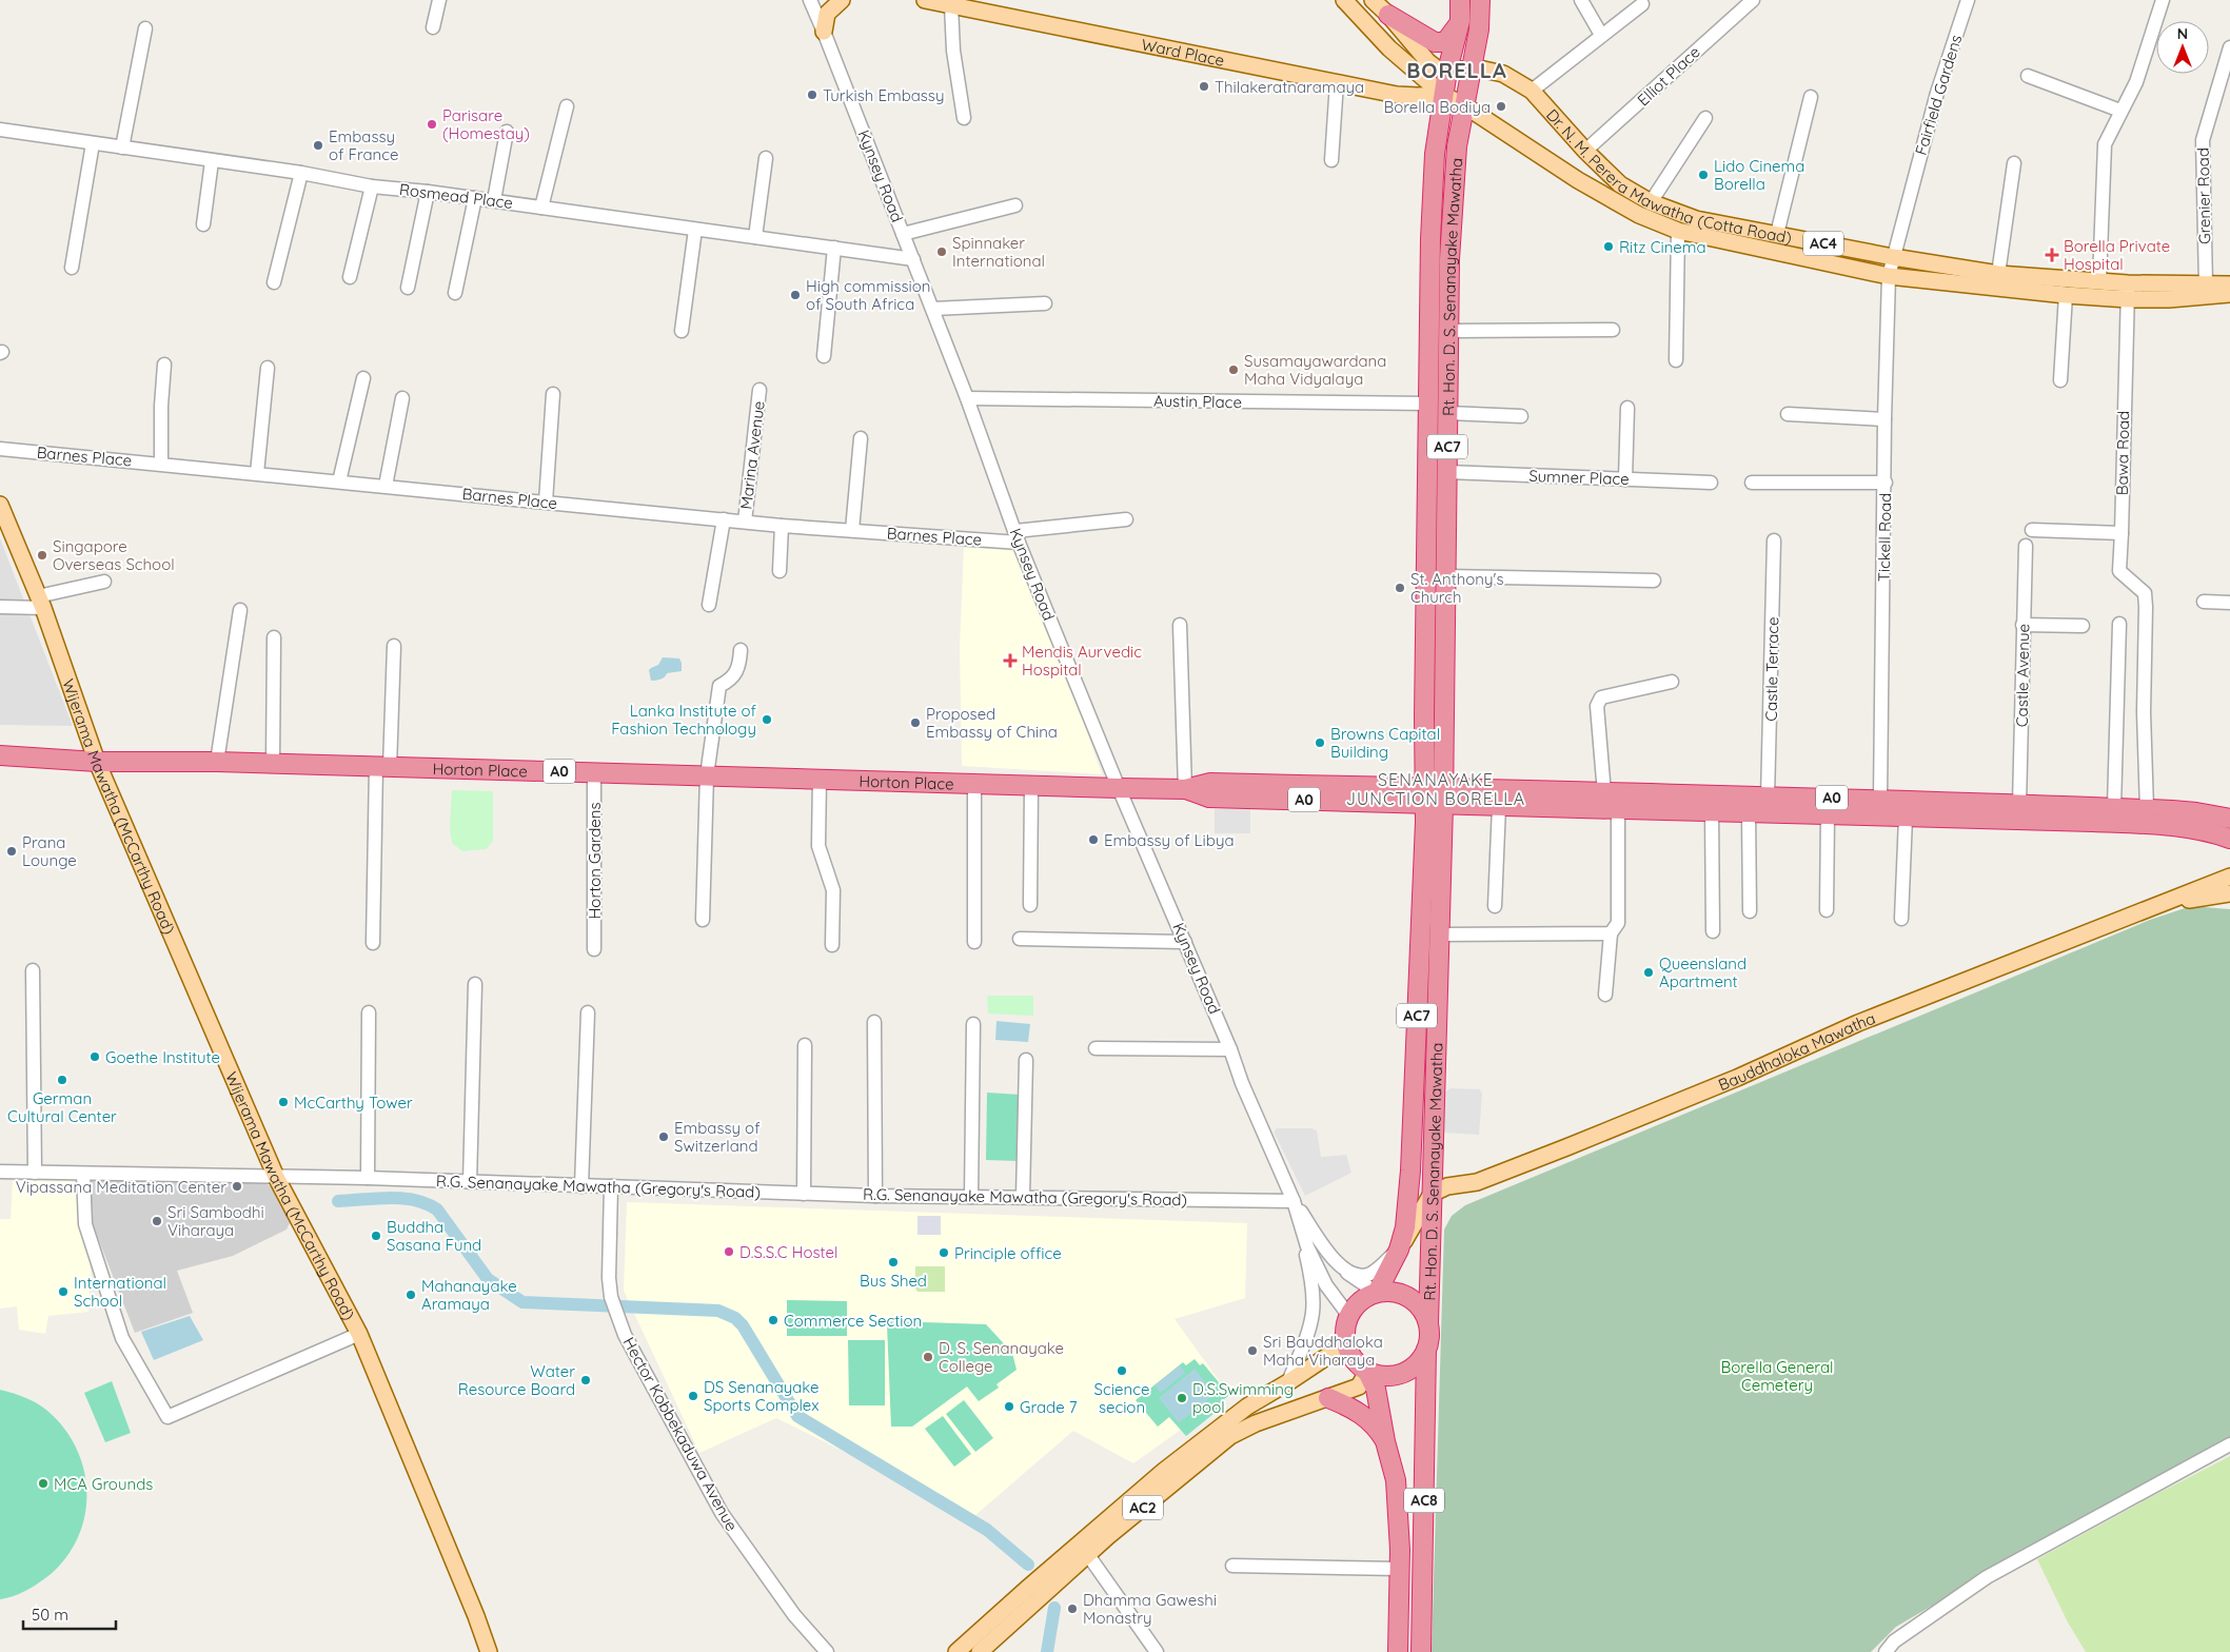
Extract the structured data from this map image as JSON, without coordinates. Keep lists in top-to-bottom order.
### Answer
{
  "streets": {
    "highway": [
      "Rt. Hon. D. S. Senanayake Mawatha",
      "AC7",
      "Horton Place",
      "A0",
      "AC8"
    ],
    "main road": [
      "Ward Place",
      "Dr. N. M. Perera Mawatha (Cotta Road)",
      "AC4",
      "Wijerama Mawatha (McCarthy Road)",
      "Bauddhaloka Mawatha",
      "AC2"
    ],
    "street": [
      "Elliot Place",
      "Fairfield Gardens",
      "Kynsey Road",
      "Rosmead Place",
      "Grenier Road",
      "Austin Place",
      "Bawa Road",
      "Marina Avenue",
      "Barnes Place",
      "Sumner Place",
      "Tickell Road",
      "Castle Terrace",
      "Castle Avenue",
      "Horton Gardens",
      "R.G. Senanayake Mawatha (Gregory's Road)",
      "Hector Kobbekaduwa Avenue"
    ]
  },
  "crossings": [
    ["Ward Place", "Dr. N. M. Perera Mawatha (Cotta Road)"],
    ["Ward Place", "Rt. Hon. D. S. Senanayake Mawatha"],
    ["Elliot Place", "Dr. N. M. Perera Mawatha (Cotta Road)"],
    ["Fairfield Gardens", "Dr. N. M. Perera Mawatha (Cotta Road)"],
    ["Fairfield Gardens", "Tickell Road"],
    ["Dr. N. M. Perera Mawatha (Cotta Road)", "Grenier Road"],
    ["Dr. N. M. Perera Mawatha (Cotta Road)", "Rt. Hon. D. S. Senanayake Mawatha"],
    ["Dr. N. M. Perera Mawatha (Cotta Road)", "Bawa Road"],
    ["Dr. N. M. Perera Mawatha (Cotta Road)", "Tickell Road"],
    ["Kynsey Road", "Rosmead Place"],
    ["Kynsey Road", "Rt. Hon. D. S. Senanayake Mawatha"],
    ["Kynsey Road", "Austin Place"],
    ["Kynsey Road", "Barnes Place"],
    ["Kynsey Road", "Horton Place"],
    ["Kynsey Road", "A0"],
    ["Kynsey Road", "R.G. Senanayake Mawatha (Gregory's Road)"],
    ["Kynsey Road", "AC8"],
    ["Kynsey Road", "AC2"],
    ["Rt. Hon. D. S. Senanayake Mawatha", "Austin Place"],
    ["Rt. Hon. D. S. Senanayake Mawatha", "Sumner Place"],
    ["Rt. Hon. D. S. Senanayake Mawatha", "A0"],
    ["Rt. Hon. D. S. Senanayake Mawatha", "Bauddhaloka Mawatha"],
    ["Rt. Hon. D. S. Senanayake Mawatha", "AC8"],
    ["Rt. Hon. D. S. Senanayake Mawatha", "AC2"],
    ["Bawa Road", "A0"],
    ["Marina Avenue", "Barnes Place"],
    ["Tickell Road", "A0"],
    ["Castle Terrace", "A0"],
    ["Castle Avenue", "A0"],
    ["Horton Place", "A0"],
    ["Horton Place", "Wijerama Mawatha (McCarthy Road)"],
    ["Horton Place", "Horton Gardens"],
    ["Wijerama Mawatha (McCarthy Road)", "R.G. Senanayake Mawatha (Gregory's Road)"],
    ["R.G. Senanayake Mawatha (Gregory's Road)", "Hector Kobbekaduwa Avenue"],
    ["AC8", "AC2"]
  ],
  "districts": ["BORELLA", "SENANAYAKE JUNCTION BORELLA"],
  "parks": ["Borella General Cemetery"],
  "places": {
    "other": [
      "Thilakeratnaramaya",
      "Turkish Embassy",
      "Borella Bodiya",
      "Parisare (Homestay)",
      "Embassy of France",
      "Lido Cinema Borella",
      "Ritz Cinema",
      "Spinnaker International",
      "High commission of South Africa",
      "Susamayawardana Maha Vidyalaya",
      "Singapore Overseas School",
      "St. Anthony's Church",
      "Lanka Institute of Fashion Technology",
      "Proposed Embassy of China",
      "Browns Capital Building",
      "Embassy of Libya",
      "Prana Lounge",
      "Queensland Apartment",
      "Goethe Institute",
      "German Cultural Center",
      "McCarthy Tower",
      "Embassy of Switzerland",
      "Vipassana Meditation Center",
      "Sri Sambodhi Viharaya",
      "Buddha Sasana Fund",
      "D.S.S.C Hostel",
      "Principle office",
      "Bus Shed",
      "International School",
      "Mahanayake Aramaya",
      "Commerce Section",
      "Sri Bauddhaloka Maha Viharaya",
      "D. S. Senanayake College",
      "Science secion",
      "Water Resource Board",
      "DS Senanayake Sports Complex",
      "D.S.Swimming pool",
      "Grade 7",
      "MCA Grounds",
      "Dhamma Gaweshi Monastry"
    ],
    "health": ["Borella Private Hospital", "Mendis Aurvedic Hospital"]
  },
  "scale_bar": "50 m",
  "north": "top"
}
